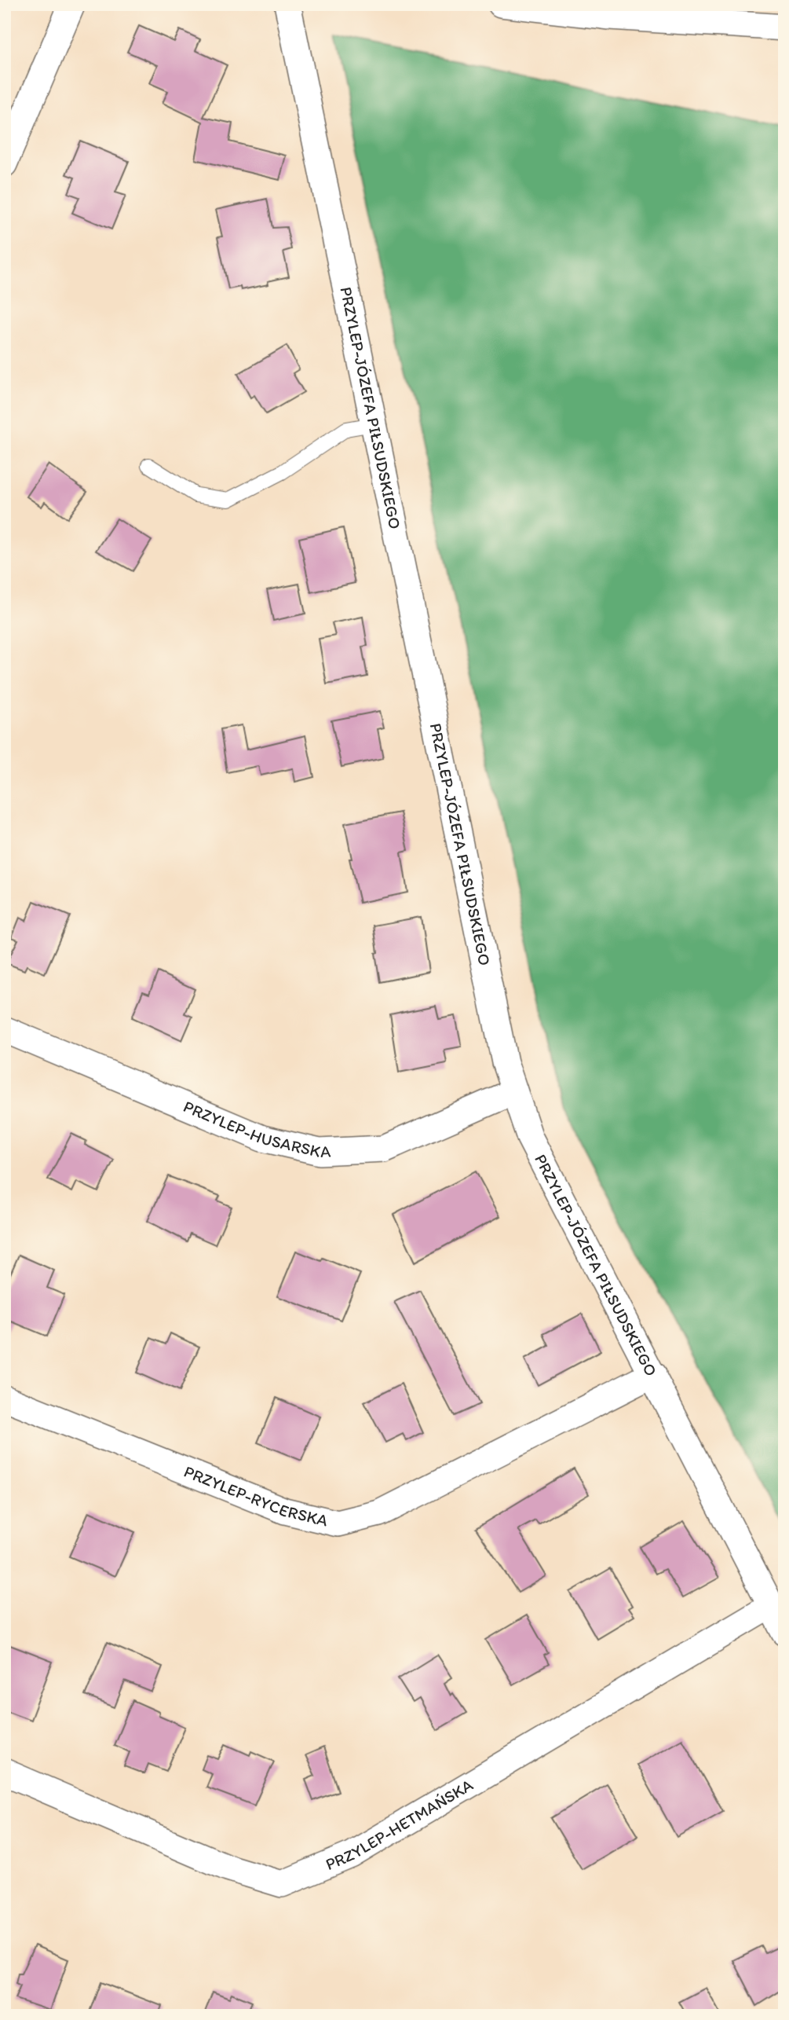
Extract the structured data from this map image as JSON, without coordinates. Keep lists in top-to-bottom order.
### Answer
{
  "streets": {
    "street": [
      "PRZYLEP-JÓZEFA PIŁSUDSKIEGO",
      "PRZYLEP-HUSARSKA",
      "PRZYLEP-RYCERSKA",
      "PRZYLEP-HETMAŃSKA"
    ]
  },
  "crossings": [
    ["PRZYLEP-JÓZEFA PIŁSUDSKIEGO", "PRZYLEP-HUSARSKA"],
    ["PRZYLEP-JÓZEFA PIŁSUDSKIEGO", "PRZYLEP-RYCERSKA"],
    ["PRZYLEP-JÓZEFA PIŁSUDSKIEGO", "PRZYLEP-HETMAŃSKA"]
  ]
}
